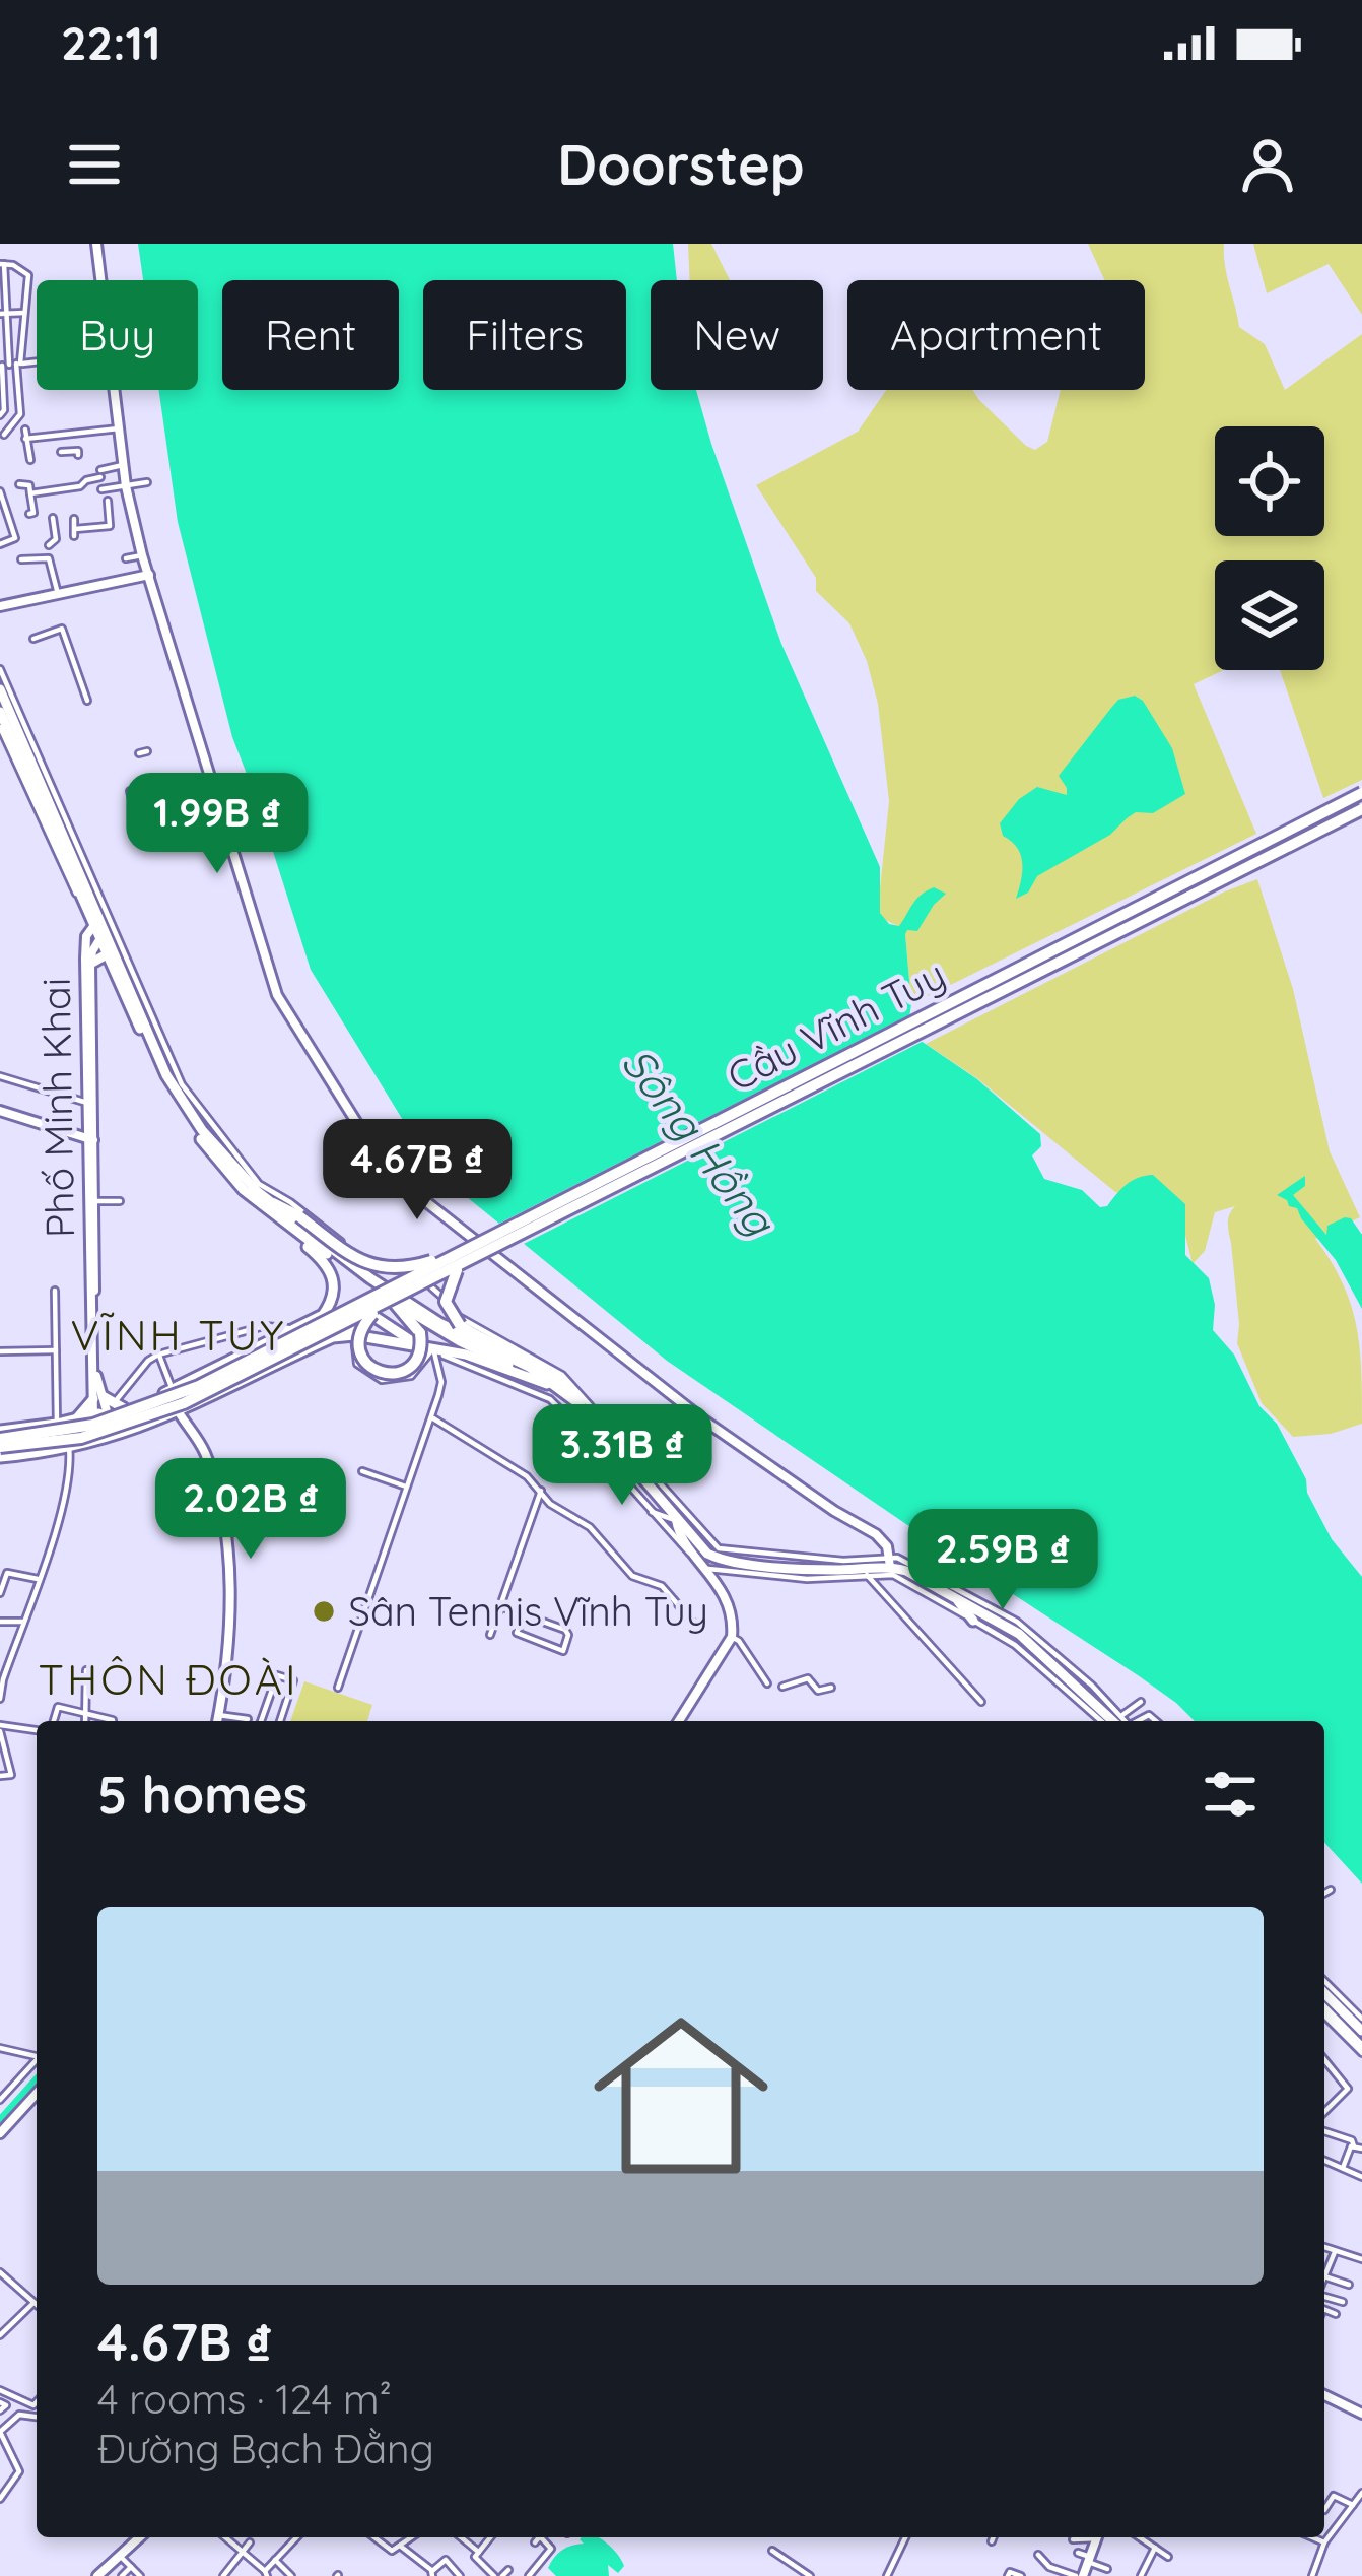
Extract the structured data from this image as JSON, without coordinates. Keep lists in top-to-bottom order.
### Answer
{
  "streets": {
    "highway": ["Cầu Vĩnh Tuy"],
    "street": ["Phố Minh Khai"]
  },
  "districts": ["VĨNH TUY", "THÔN ĐOÀI"],
  "water": ["Sông Hồng"],
  "places": ["Sân Tennis Vĩnh Tuy"],
  "page": {
    "status": "22:11",
    "header": "Doorstep",
    "chip": [
      "Buy",
      "Rent",
      "Filters",
      "New",
      "Apartment"
    ],
    "price": [
      "1.99B ₫",
      "4.67B ₫",
      "3.31B ₫",
      "2.02B ₫",
      "2.59B ₫"
    ],
    "heading": "5 homes",
    "list": [
      {
        "name": "4.67B ₫",
        "note": "4 rooms · 124 m² · Đường Bạch Đằng"
      }
    ]
  }
}
